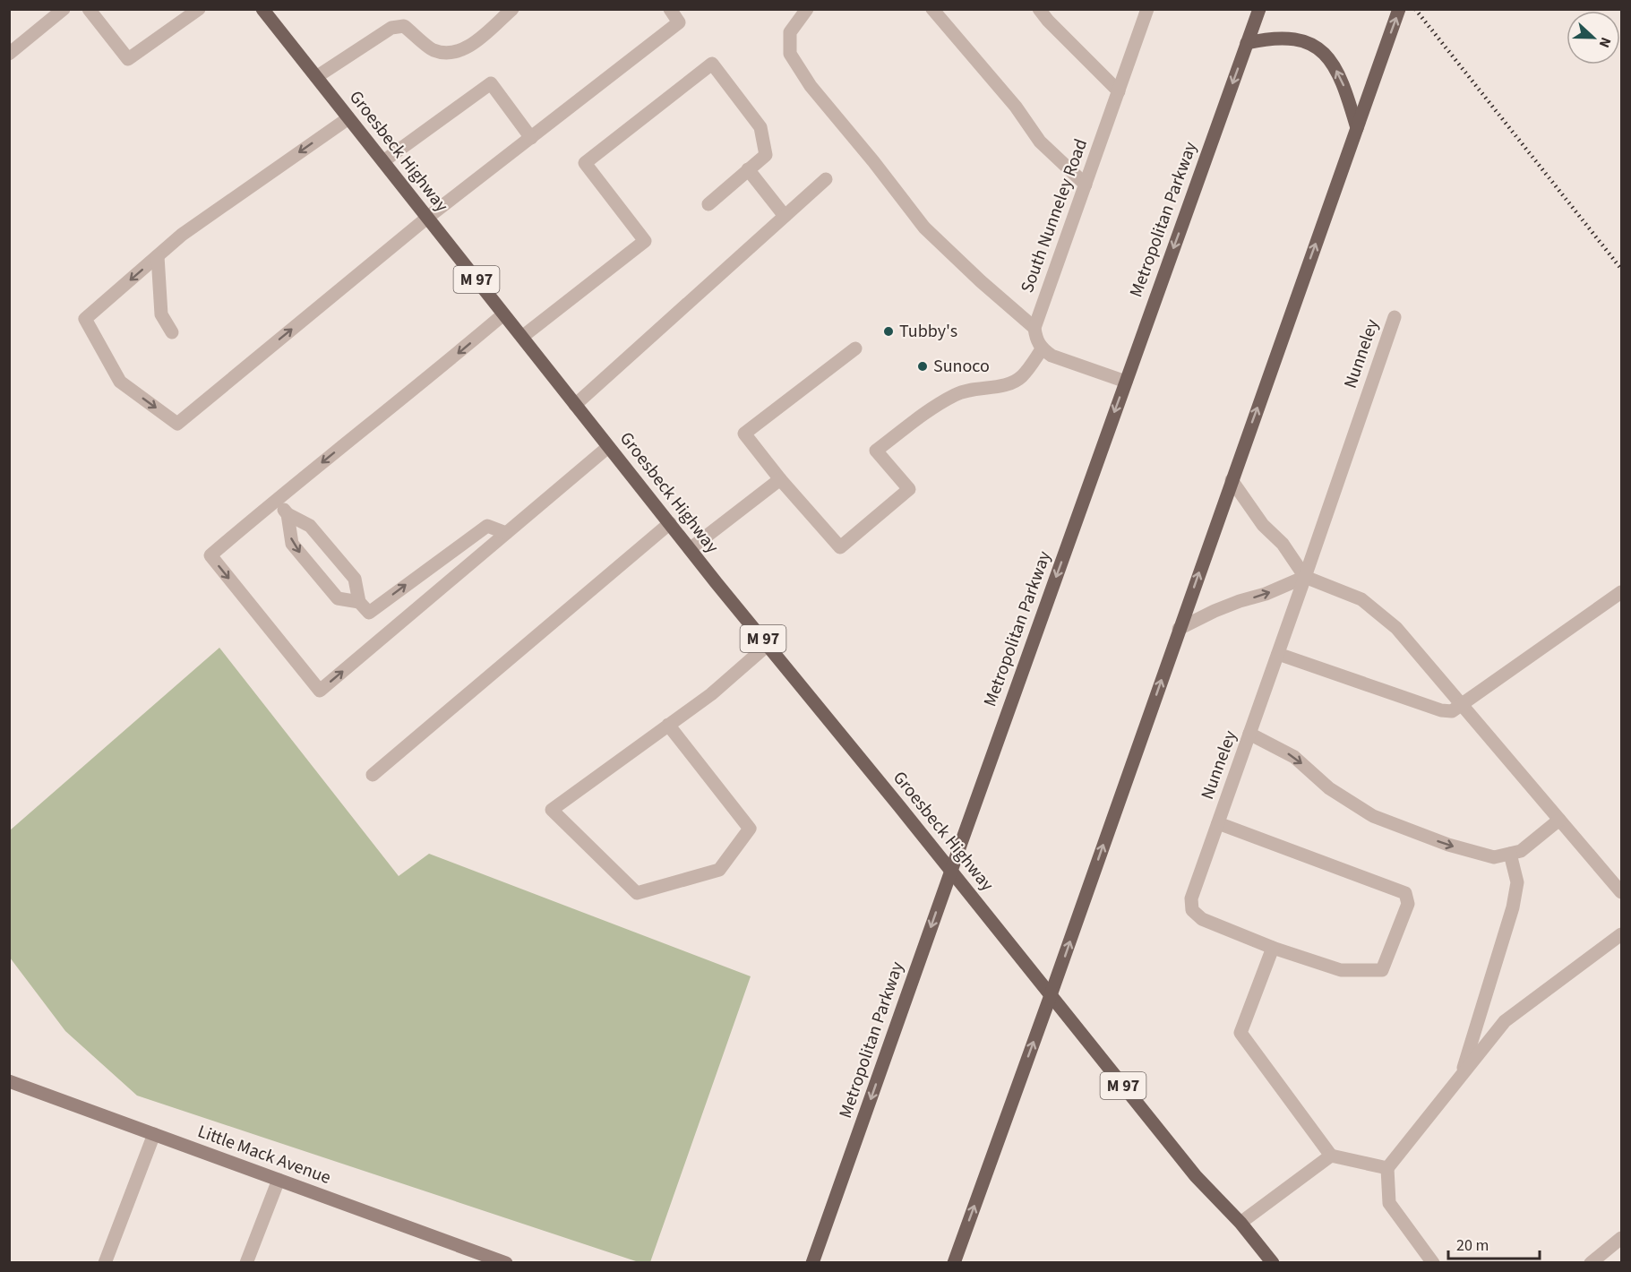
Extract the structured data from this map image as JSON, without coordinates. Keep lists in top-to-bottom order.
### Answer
{
  "streets": {
    "main road": ["Groesbeck Highway", "Metropolitan Parkway", "M 97"],
    "street": ["South Nunneley Road", "Nunneley", "Little Mack Avenue"]
  },
  "crossings": [
    ["Groesbeck Highway", "Metropolitan Parkway"],
    ["Groesbeck Highway", "M 97"]
  ],
  "one_way": ["Metropolitan Parkway"],
  "places": ["Tubby's", "Sunoco"],
  "scale_bar": "20 m",
  "north": "right"
}
